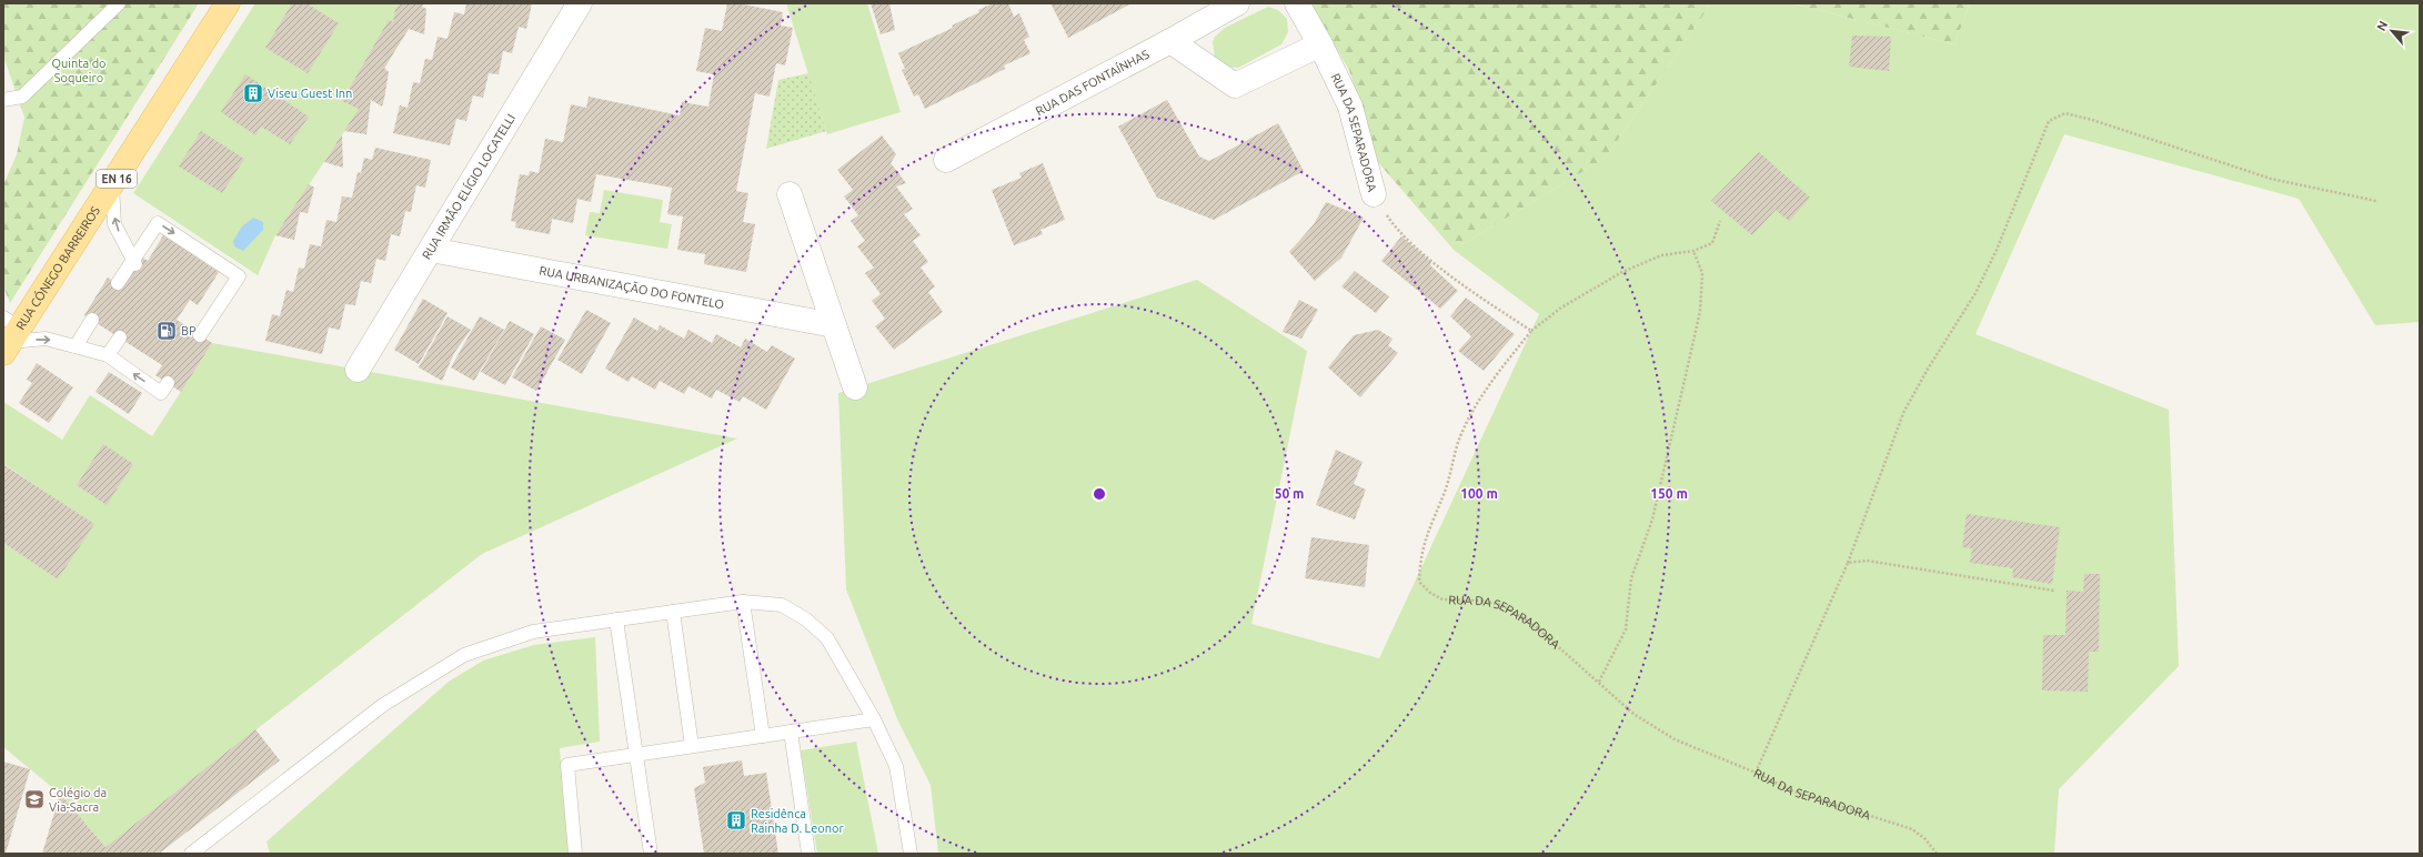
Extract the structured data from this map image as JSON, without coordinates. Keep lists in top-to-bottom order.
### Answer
{
  "streets": {
    "main road": ["EN 16", "RUA CÓNEGO BARREIROS"],
    "street": [
      "RUA DAS FONTAÍNHAS",
      "RUA DA SEPARADORA",
      "RUA IRMÃO ELÍGIO LOCATELLI",
      "RUA URBANIZAÇÃO DO FONTELO"
    ]
  },
  "crossings": [
    ["RUA IRMÃO ELÍGIO LOCATELLI", "RUA URBANIZAÇÃO DO FONTELO"]
  ],
  "parks": ["Quinta do Soqueiro"],
  "places": {
    "building": ["Viseu Guest Inn", "Residênca Rainha D. Leonor"],
    "fuel station": ["BP"],
    "school or university": ["Colégio da Via-Sacra"]
  },
  "north": "top left",
  "rings": ["50 m", "100 m", "150 m"]
}
